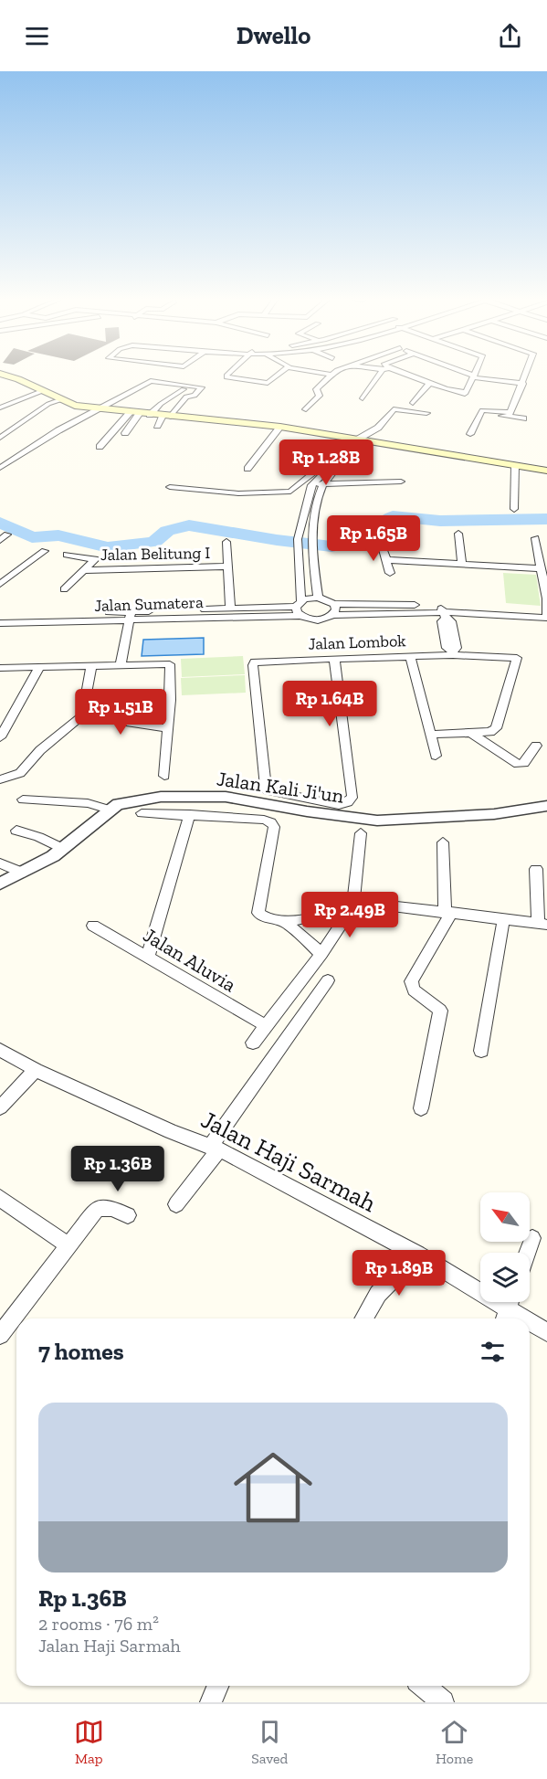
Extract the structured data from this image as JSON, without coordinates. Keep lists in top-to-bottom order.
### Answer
{
  "streets": {
    "street": [
      "Jalan Belitung I",
      "Jalan Sumatera",
      "Jalan Lombok",
      "Jalan Kali Ji'un",
      "Jalan Aluvia",
      "Jalan Haji Sarmah"
    ]
  },
  "north": "top left",
  "page": {
    "header": "Dwello",
    "price": [
      "Rp 1.28B",
      "Rp 1.65B",
      "Rp 1.64B",
      "Rp 1.51B",
      "Rp 2.49B",
      "Rp 1.36B",
      "Rp 1.89B"
    ],
    "heading": "7 homes",
    "list": [
      {
        "name": "Rp 1.36B",
        "note": "2 rooms · 76 m² · Jalan Haji Sarmah"
      }
    ],
    "tabs": ["Map", "Saved", "Home"]
  }
}
